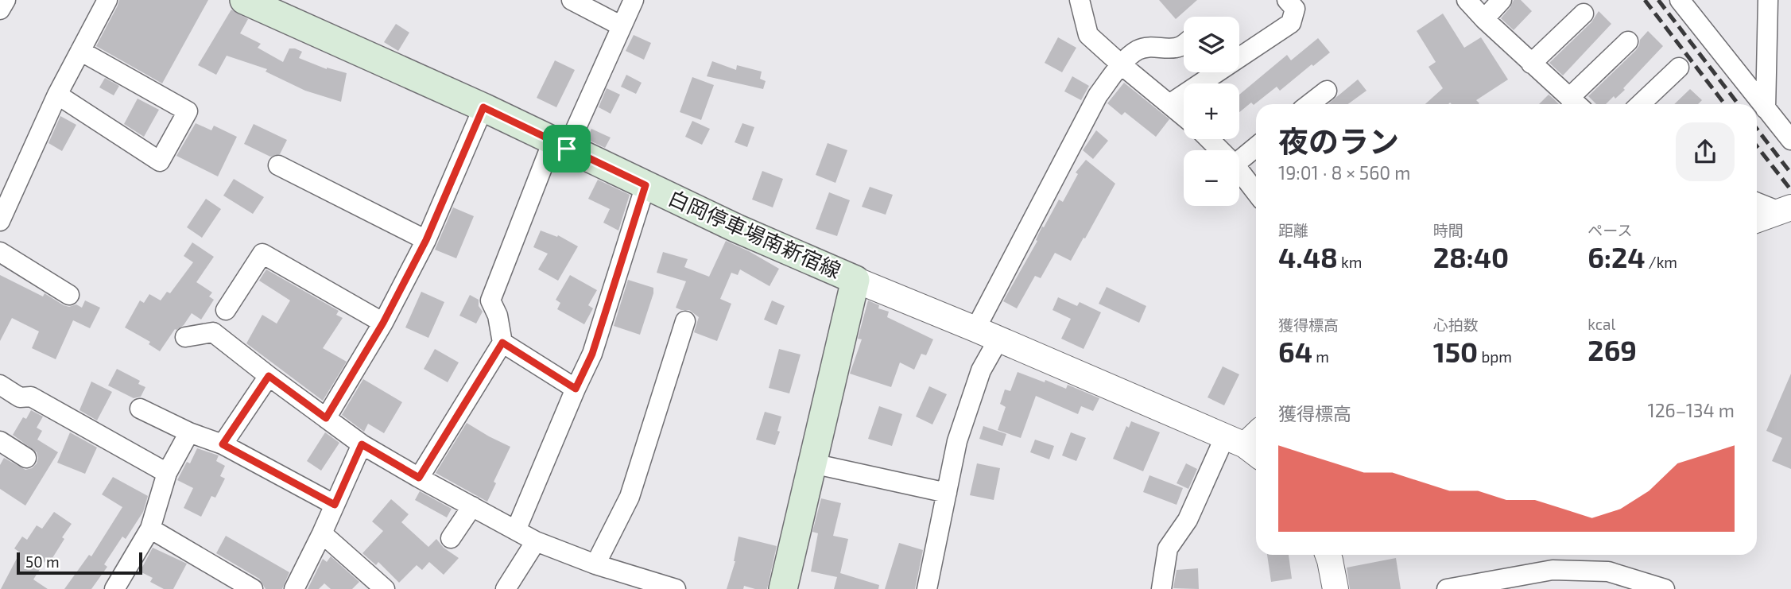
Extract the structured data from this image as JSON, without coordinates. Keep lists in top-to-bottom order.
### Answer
{
  "streets": {
    "main road": ["白岡停車場南新宿線"]
  },
  "scale_bar": "50 m",
  "page": {
    "map_buttons": ["+", "−"],
    "heading": ["夜のラン", "19:01 · 8 × 560 m"],
    "stats": [
      ["距離", "4.48 km"],
      ["時間", "28:40"],
      ["ペース", "6:24 /km"],
      ["獲得標高", "64 m"],
      ["心拍数", "150 bpm"],
      ["kcal", "269"]
    ],
    "chart": ["獲得標高", "126–134 m"],
    "scale": "50 m"
  }
}
